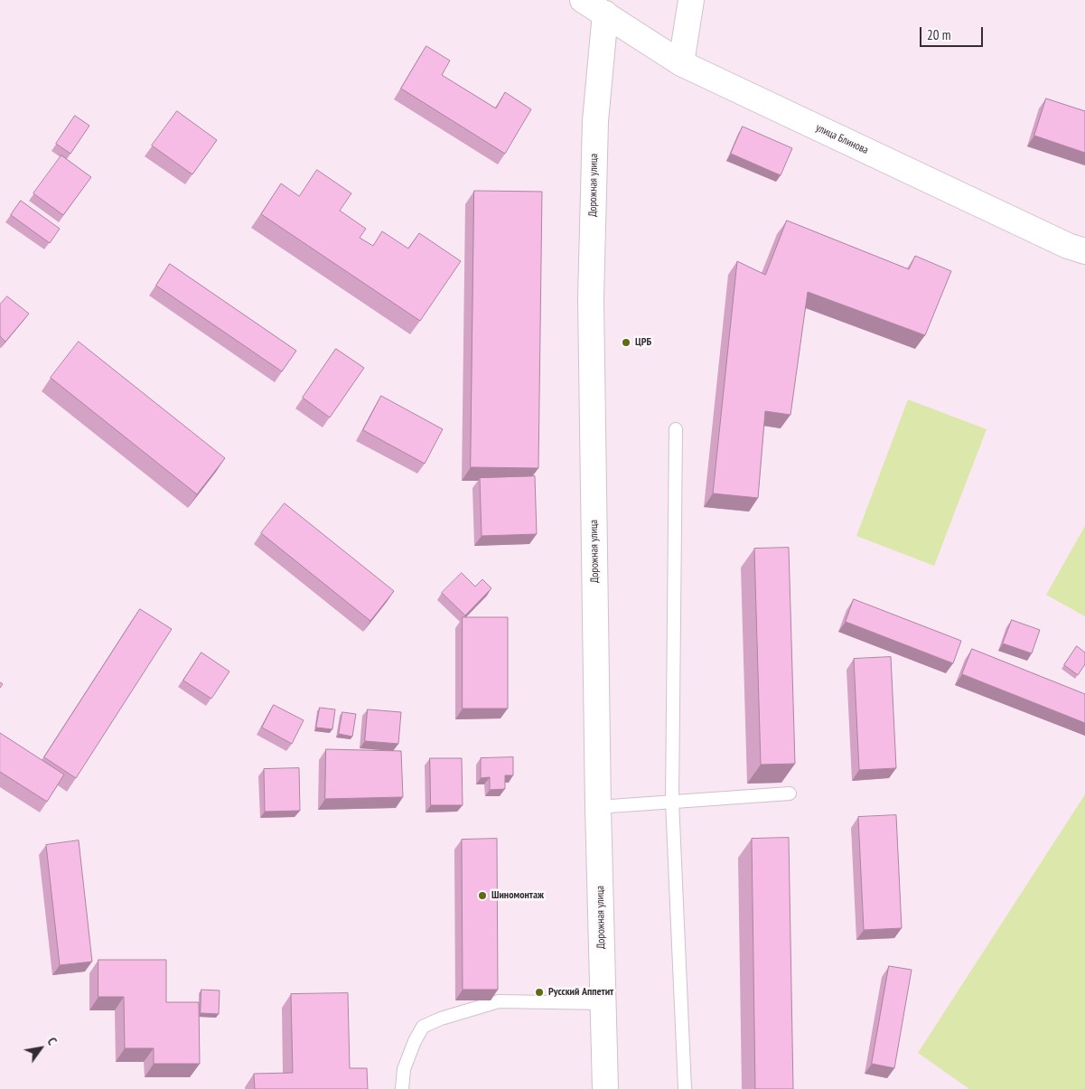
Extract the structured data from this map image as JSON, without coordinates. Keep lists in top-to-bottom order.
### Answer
{
  "streets": {
    "main road": ["улица Блинова", "Дорожная улица"]
  },
  "crossings": [
    ["улица Блинова", "Дорожная улица"]
  ],
  "places": ["ЦРБ", "Шиномонтаж", "Русский Аппетит"],
  "scale_bar": "20 m",
  "north": "top right"
}
